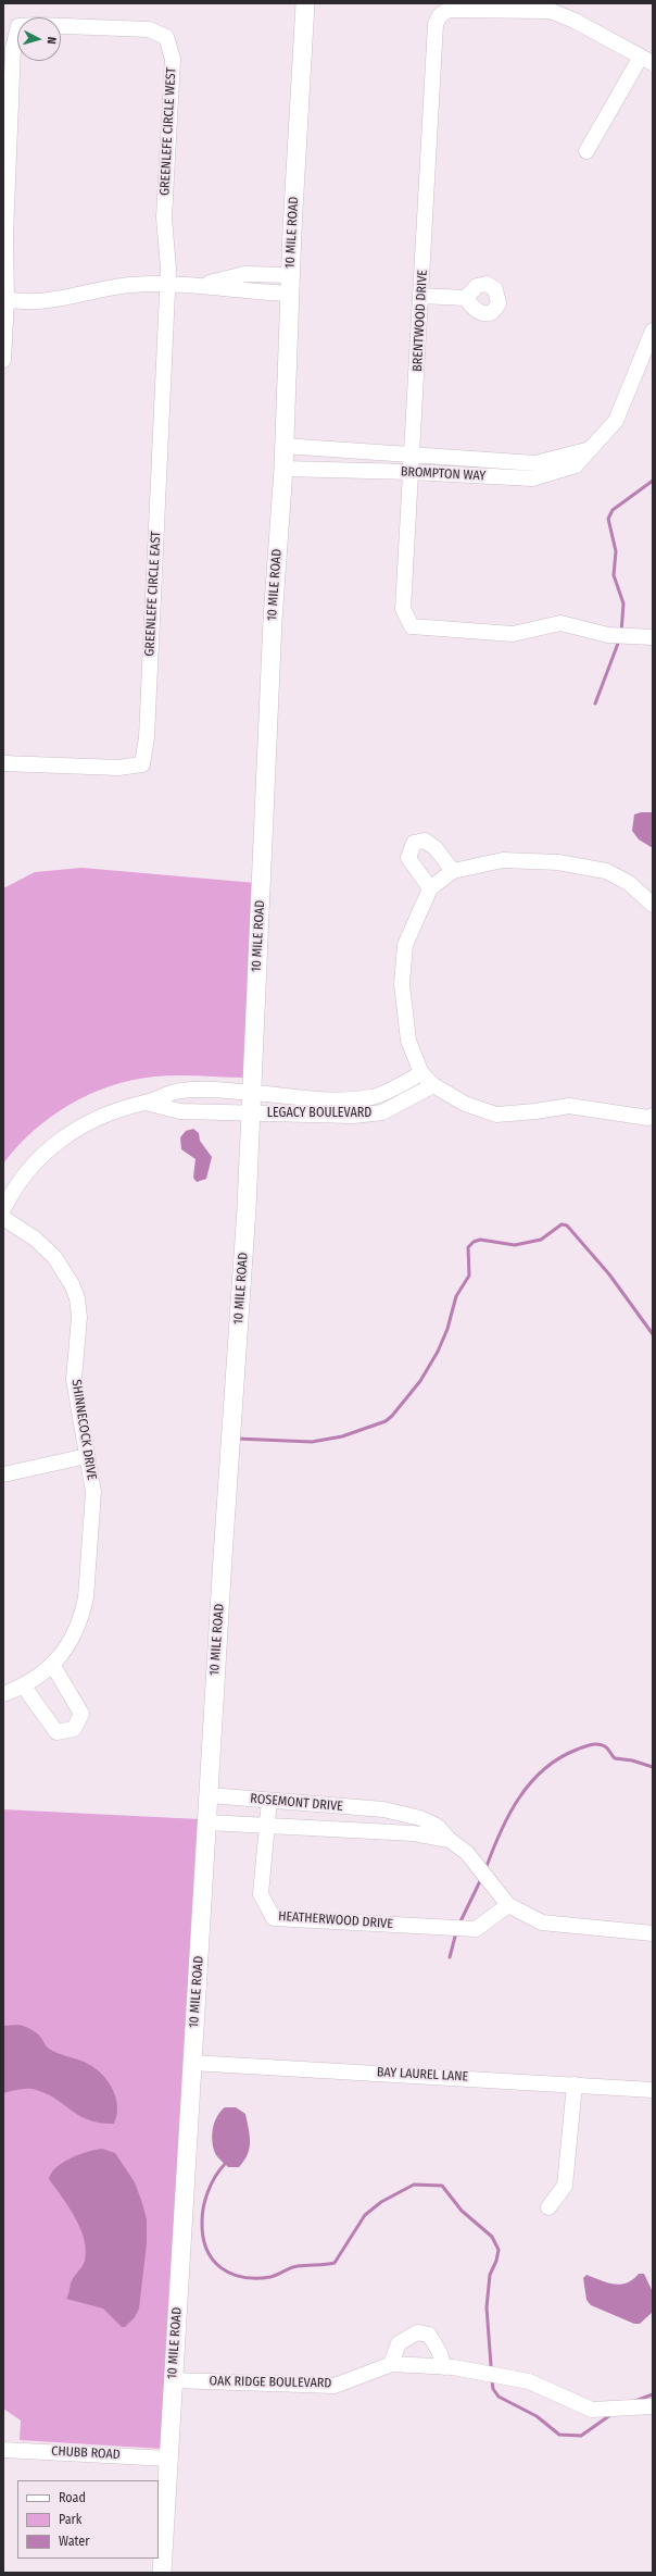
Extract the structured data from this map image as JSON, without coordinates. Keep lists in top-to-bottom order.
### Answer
{
  "streets": {
    "main road": ["10 MILE ROAD"],
    "street": [
      "GREENLEFE CIRCLE WEST",
      "BRENTWOOD DRIVE",
      "BROMPTON WAY",
      "GREENLEFE CIRCLE EAST",
      "LEGACY BOULEVARD",
      "SHINNECOCK DRIVE",
      "ROSEMONT DRIVE",
      "HEATHERWOOD DRIVE",
      "BAY LAUREL LANE",
      "OAK RIDGE BOULEVARD",
      "CHUBB ROAD"
    ]
  },
  "crossings": [
    ["GREENLEFE CIRCLE WEST", "GREENLEFE CIRCLE EAST"],
    ["10 MILE ROAD", "BROMPTON WAY"],
    ["10 MILE ROAD", "LEGACY BOULEVARD"],
    ["10 MILE ROAD", "ROSEMONT DRIVE"],
    ["10 MILE ROAD", "BAY LAUREL LANE"],
    ["10 MILE ROAD", "OAK RIDGE BOULEVARD"],
    ["10 MILE ROAD", "CHUBB ROAD"],
    ["BRENTWOOD DRIVE", "BROMPTON WAY"],
    ["ROSEMONT DRIVE", "HEATHERWOOD DRIVE"]
  ],
  "legend": ["Road", "Park", "Water"],
  "north": "right"
}
